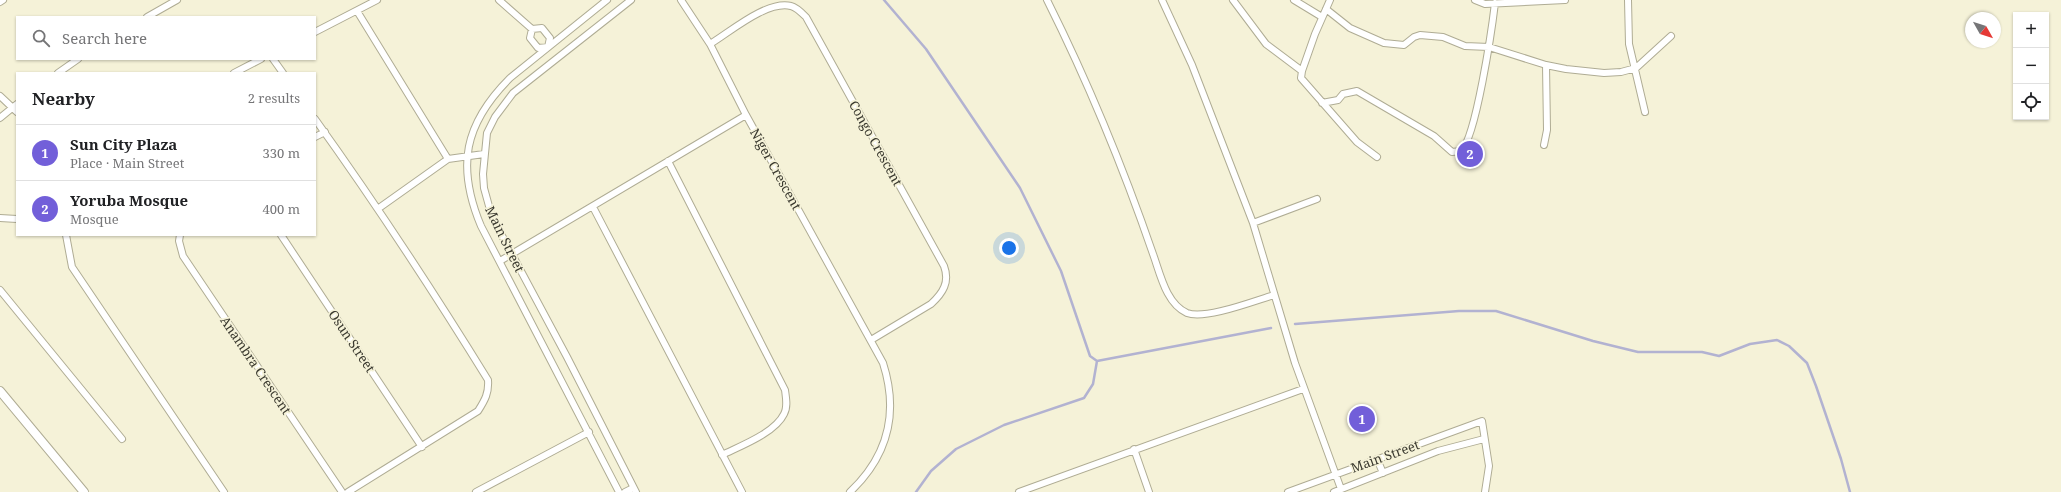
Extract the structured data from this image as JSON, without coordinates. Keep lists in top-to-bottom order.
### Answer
{
  "streets": {
    "street": [
      "Congo Crescent",
      "Niger Crescent",
      "Main Street",
      "Osun Street",
      "Anambra Crescent"
    ]
  },
  "crossings": [
    ["Congo Crescent", "Niger Crescent"]
  ],
  "north": "bottom right",
  "page": {
    "map_buttons": ["+", "−"],
    "search": "Search here",
    "heading": ["Nearby", "2 results"],
    "list": [
      {
        "mark": "1",
        "name": "Sun City Plaza",
        "note": "Place · Main Street",
        "value": "330 m"
      },
      {
        "mark": "2",
        "name": "Yoruba Mosque",
        "note": "Mosque",
        "value": "400 m"
      }
    ],
    "pins": ["2", "1"]
  }
}
